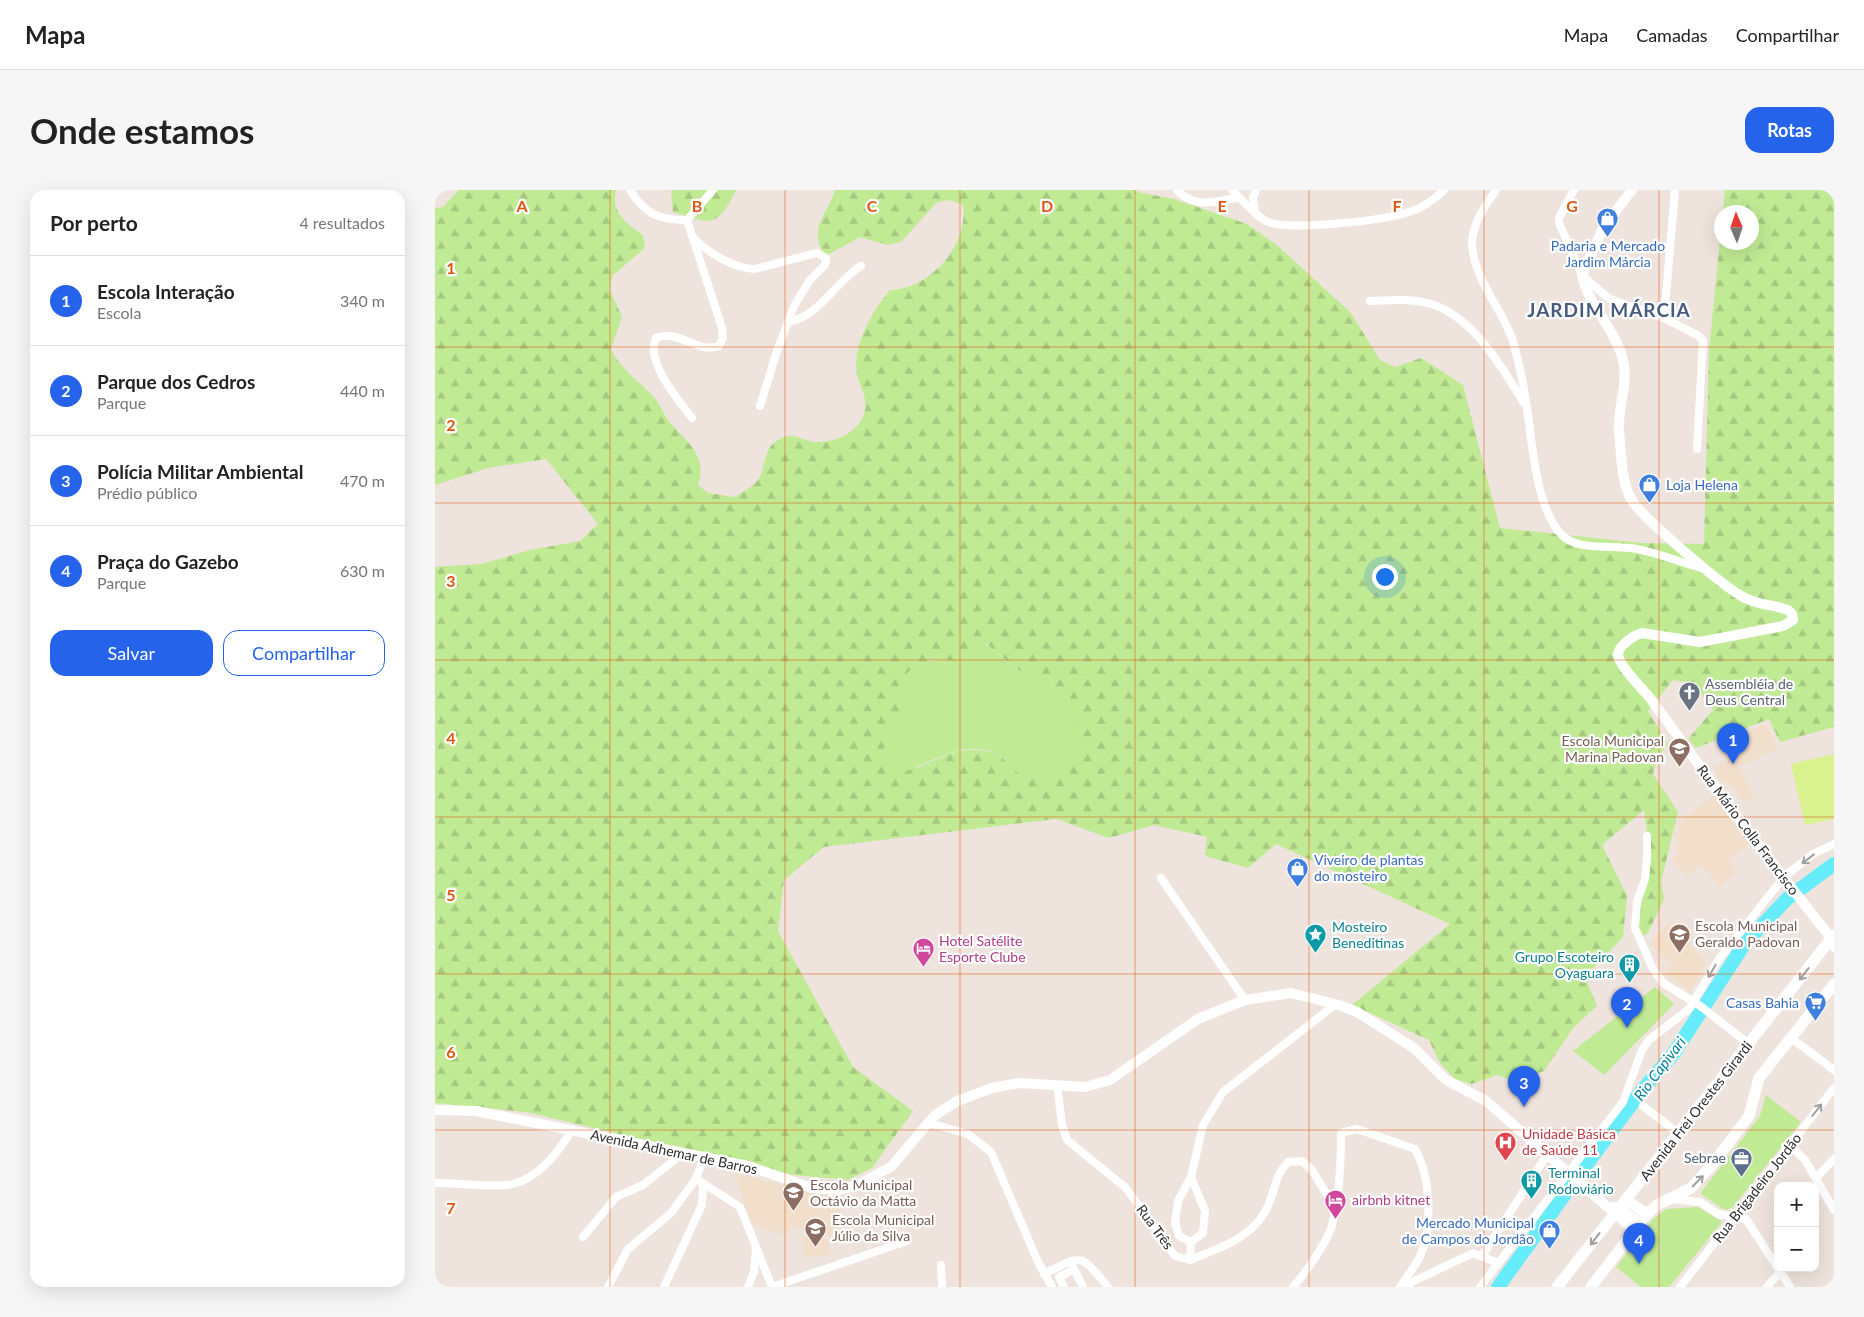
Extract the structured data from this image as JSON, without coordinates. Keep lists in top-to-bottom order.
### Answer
{
  "streets": {
    "main road": ["Avenida Frei Orestes Girardi"],
    "street": [
      "Rua Mário Colla Francisco",
      "Avenida Adhemar de Barros",
      "Rua Brigadeiro Jordão",
      "Rua Três"
    ]
  },
  "crossings": [
    ["Rua Mário Colla Francisco", "Avenida Frei Orestes Girardi"],
    ["Avenida Frei Orestes Girardi", "Avenida Adhemar de Barros"],
    ["Avenida Adhemar de Barros", "Rua Três"]
  ],
  "districts": ["JARDIM MÁRCIA"],
  "water": ["Rio Capivari"],
  "places": {
    "shop": [
      "Padaria e Mercado Jardim Márcia",
      "Loja Helena",
      "Viveiro de plantas do mosteiro",
      "Mercado Municipal de Campos do Jordão"
    ],
    "church": ["Assembléia de Deus Central"],
    "school or university": [
      "Escola Municipal Marina Padovan",
      "Escola Municipal Geraldo Padovan",
      "Escola Municipal Octávio da Matta",
      "Escola Municipal Júlio da Silva"
    ],
    "place": ["Mosteiro Beneditinas"],
    "hotel": ["Hotel Satélite Esporte Clube", "airbnb kitnet"],
    "building": ["Grupo Escoteiro Oyaguara", "Terminal Rodoviário"],
    "supermarket": ["Casas Bahia"],
    "hospital": ["Unidade Básica de Saúde 11"],
    "office": ["Sebrae"]
  },
  "north": "top",
  "page": {
    "header": "Mapa",
    "nav": ["Mapa", "Camadas", "Compartilhar"],
    "buttons": [
      "Rotas",
      ["Salvar", "Compartilhar"]
    ],
    "title": "Onde estamos",
    "heading": ["Por perto", "4 resultados"],
    "list": [
      {
        "mark": "1",
        "name": "Escola Interação",
        "note": "Escola",
        "value": "340 m"
      },
      {
        "mark": "2",
        "name": "Parque dos Cedros",
        "note": "Parque",
        "value": "440 m"
      },
      {
        "mark": "3",
        "name": "Polícia Militar Ambiental",
        "note": "Prédio público",
        "value": "470 m"
      },
      {
        "mark": "4",
        "name": "Praça do Gazebo",
        "note": "Parque",
        "value": "630 m"
      }
    ],
    "pins": [
      "1",
      "2",
      "3",
      "4"
    ],
    "map_buttons": ["+", "−"]
  },
  "grid": {
    "columns": [
      "A",
      "B",
      "C",
      "D",
      "E",
      "F",
      "G"
    ],
    "rows": [
      "1",
      "2",
      "3",
      "4",
      "5",
      "6",
      "7"
    ]
  }
}
